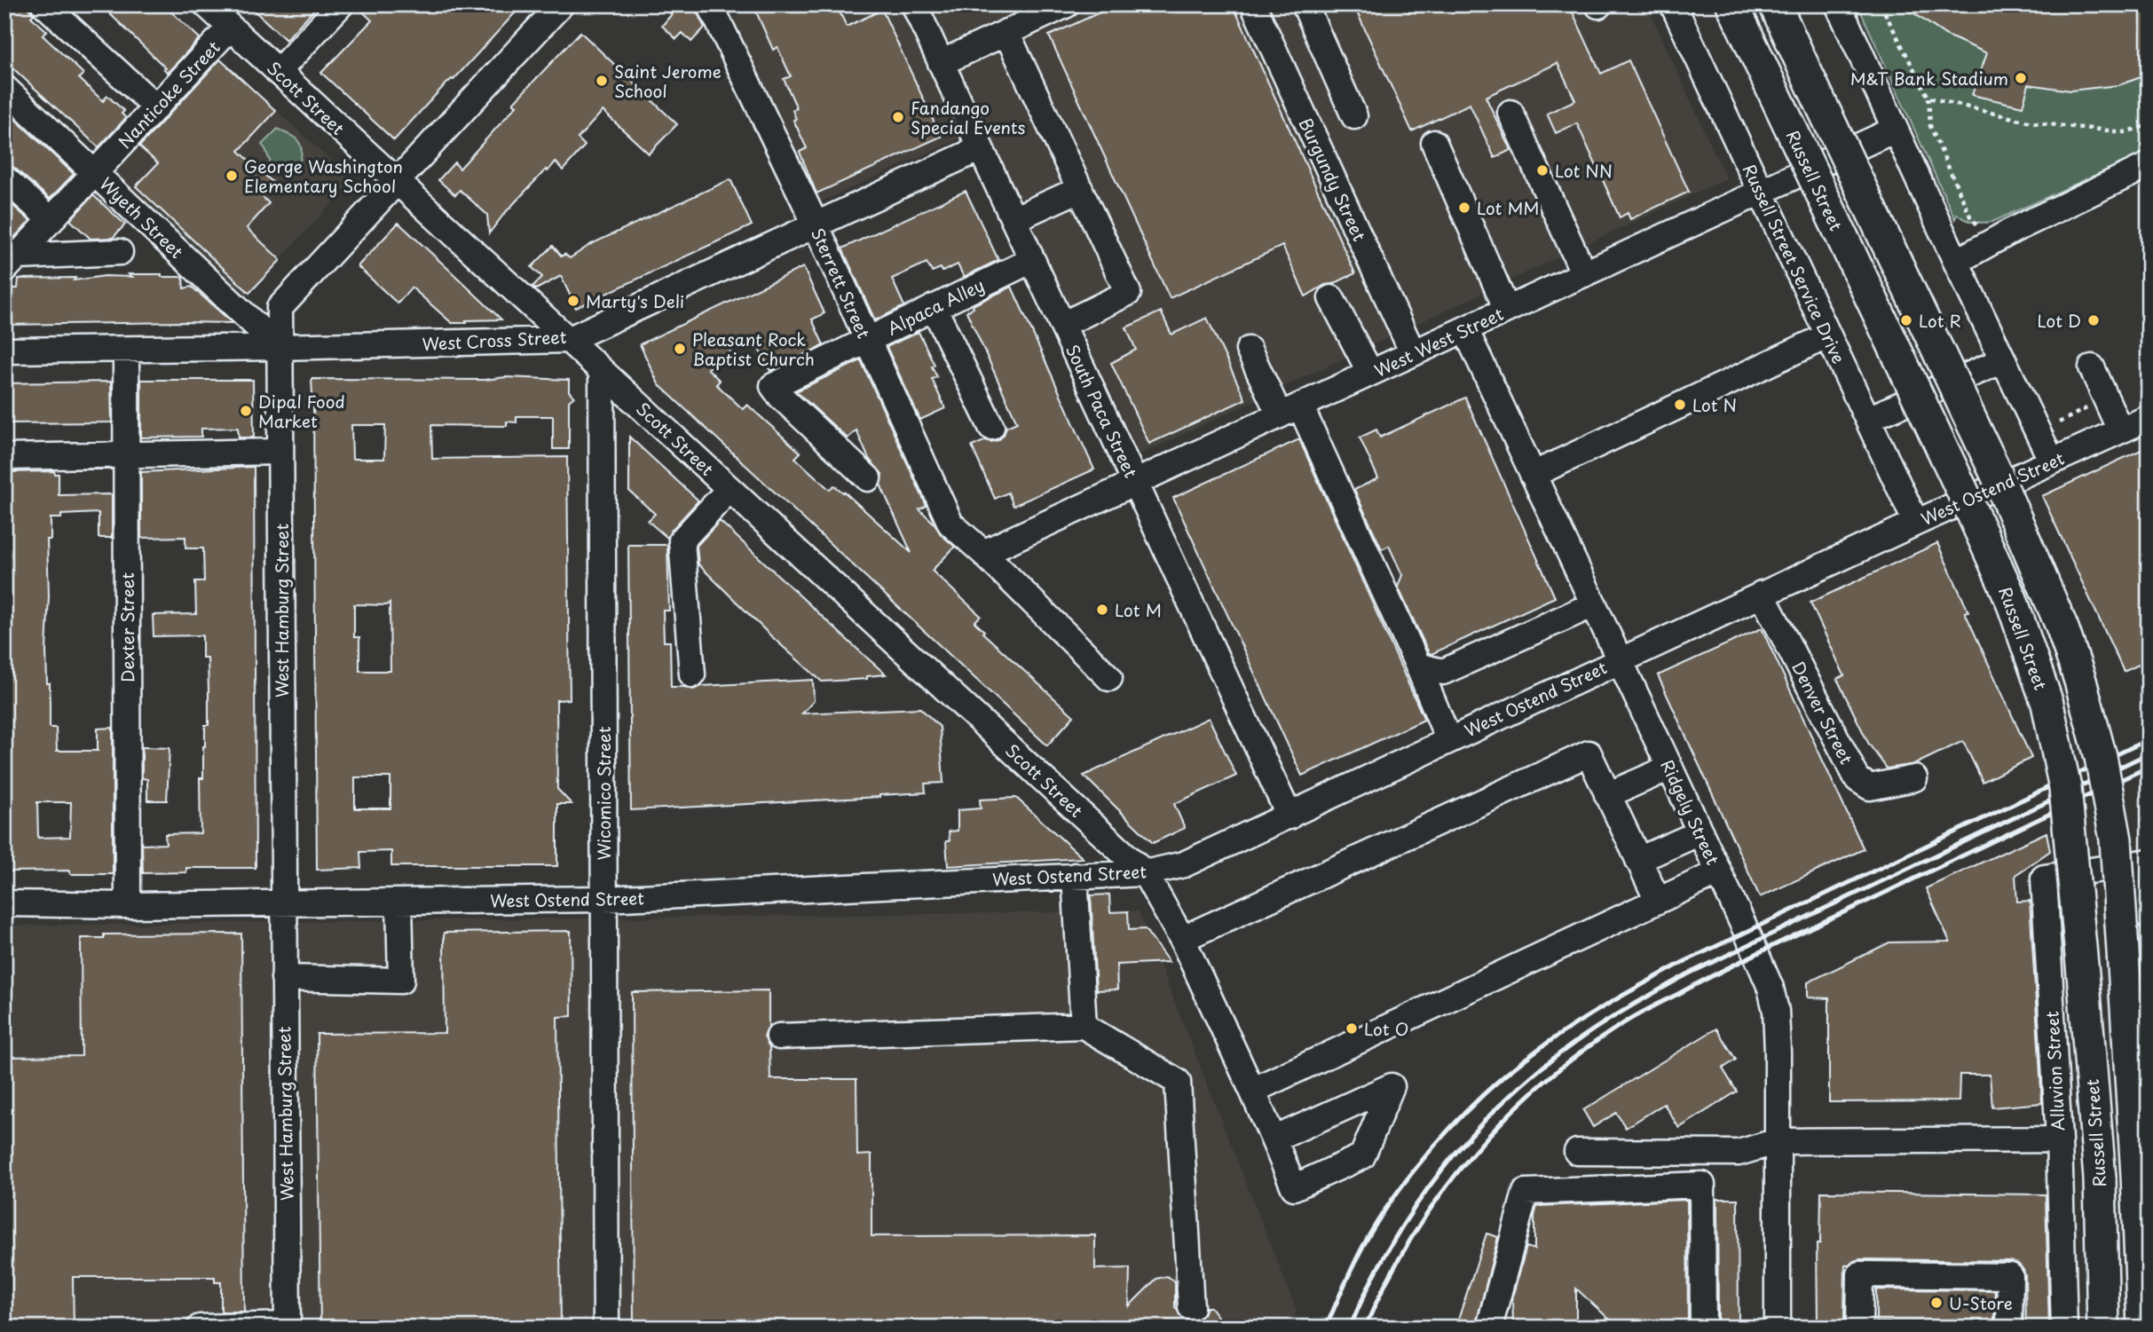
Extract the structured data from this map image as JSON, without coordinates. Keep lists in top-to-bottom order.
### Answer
{
  "streets": {
    "main road": ["Russell Street"],
    "street": [
      "Nanticoke Street",
      "Scott Street",
      "Burgundy Street",
      "Wyeth Street",
      "Russell Street Service Drive",
      "Sterrett Street",
      "Alpaca Alley",
      "West Cross Street",
      "West West Street",
      "South Paca Street",
      "West Ostend Street",
      "West Hamburg Street",
      "Dexter Street",
      "Denver Street",
      "Wicomico Street",
      "Ridgely Street",
      "Alluvion Street"
    ]
  },
  "crossings": [
    ["Nanticoke Street", "Scott Street"],
    ["Nanticoke Street", "Wyeth Street"],
    ["Scott Street", "West Cross Street"],
    ["Scott Street", "West Ostend Street"],
    ["Scott Street", "West Hamburg Street"],
    ["Scott Street", "Wicomico Street"],
    ["Burgundy Street", "West West Street"],
    ["Wyeth Street", "West Cross Street"],
    ["Wyeth Street", "West Hamburg Street"],
    ["Russell Street Service Drive", "West West Street"],
    ["Russell Street Service Drive", "West Ostend Street"],
    ["Sterrett Street", "Alpaca Alley"],
    ["Sterrett Street", "West Cross Street"],
    ["Sterrett Street", "West West Street"],
    ["Alpaca Alley", "South Paca Street"],
    ["West Cross Street", "South Paca Street"],
    ["West Cross Street", "West Hamburg Street"],
    ["West Cross Street", "Dexter Street"],
    ["West West Street", "South Paca Street"],
    ["West West Street", "Ridgely Street"],
    ["South Paca Street", "West Ostend Street"],
    ["West Ostend Street", "West Hamburg Street"],
    ["West Ostend Street", "Dexter Street"],
    ["West Ostend Street", "Denver Street"],
    ["West Ostend Street", "Wicomico Street"],
    ["West Ostend Street", "Ridgely Street"],
    ["Ridgely Street", "Alluvion Street"]
  ],
  "places": [
    "M&T Bank Stadium",
    "Saint Jerome School",
    "Fandango Special Events",
    "Lot NN",
    "George Washington Elementary School",
    "Lot MM",
    "Marty's Deli",
    "Lot R",
    "Lot D",
    "Pleasant Rock Baptist Church",
    "Lot N",
    "Dipal Food Market",
    "Lot M",
    "Lot O",
    "U-Store"
  ]
}
